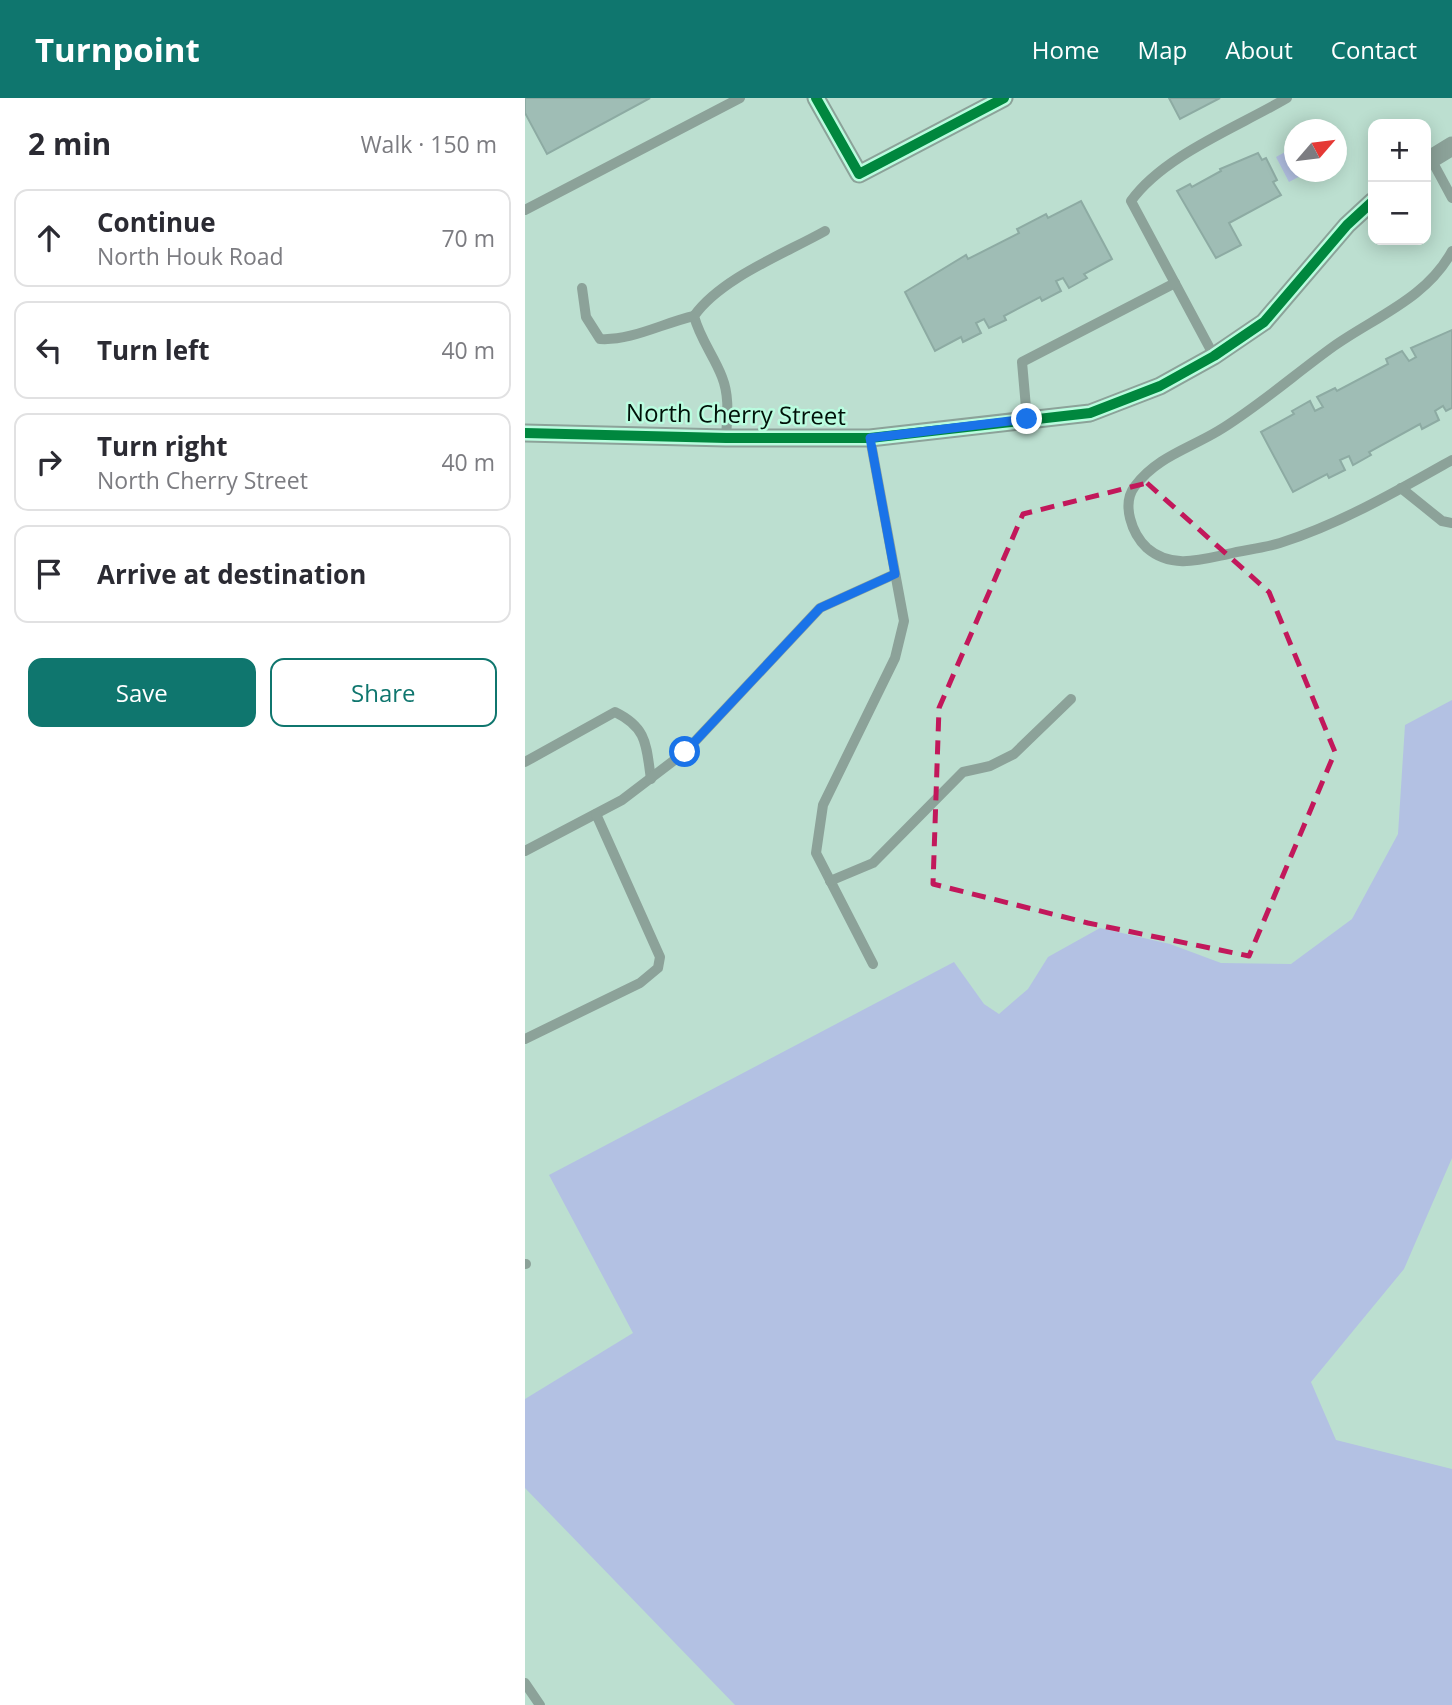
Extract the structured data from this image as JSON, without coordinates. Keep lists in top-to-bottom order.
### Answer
{
  "streets": {
    "street": ["North Cherry Street"]
  },
  "north": "top right",
  "page": {
    "header": "Turnpoint",
    "nav": [
      "Home",
      "Map",
      "About",
      "Contact"
    ],
    "heading": ["2 min", "Walk · 150 m"],
    "map_buttons": ["+", "−"],
    "list": [
      ["Continue", "North Houk Road", "70 m"],
      ["Turn left", "40 m"],
      ["Turn right", "North Cherry Street", "40 m"],
      "Arrive at destination"
    ],
    "buttons": ["Save", "Share"]
  }
}
